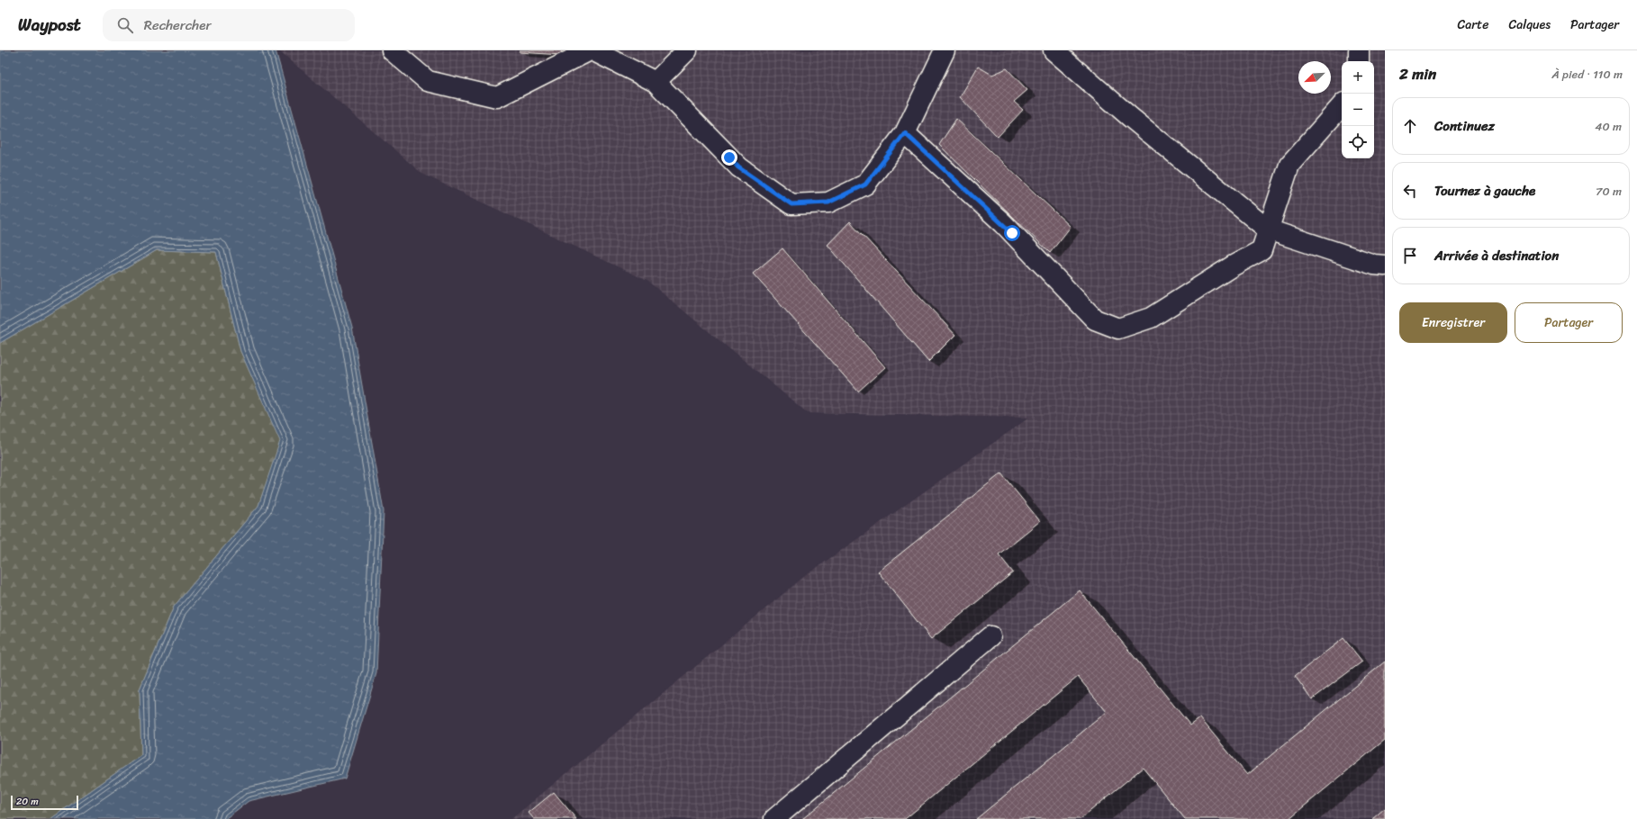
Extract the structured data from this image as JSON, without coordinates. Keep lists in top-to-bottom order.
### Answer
{
  "scale_bar": "20 m",
  "north": "bottom left",
  "page": {
    "header": "Waypost",
    "search": "Rechercher",
    "nav": ["Carte", "Calques", "Partager"],
    "heading": ["2 min", "À pied · 110 m"],
    "map_buttons": ["+", "−"],
    "list": [
      ["Continuez", "40 m"],
      ["Tournez à gauche", "70 m"],
      "Arrivée à destination"
    ],
    "buttons": ["Enregistrer", "Partager"],
    "scale": "20 m"
  }
}
